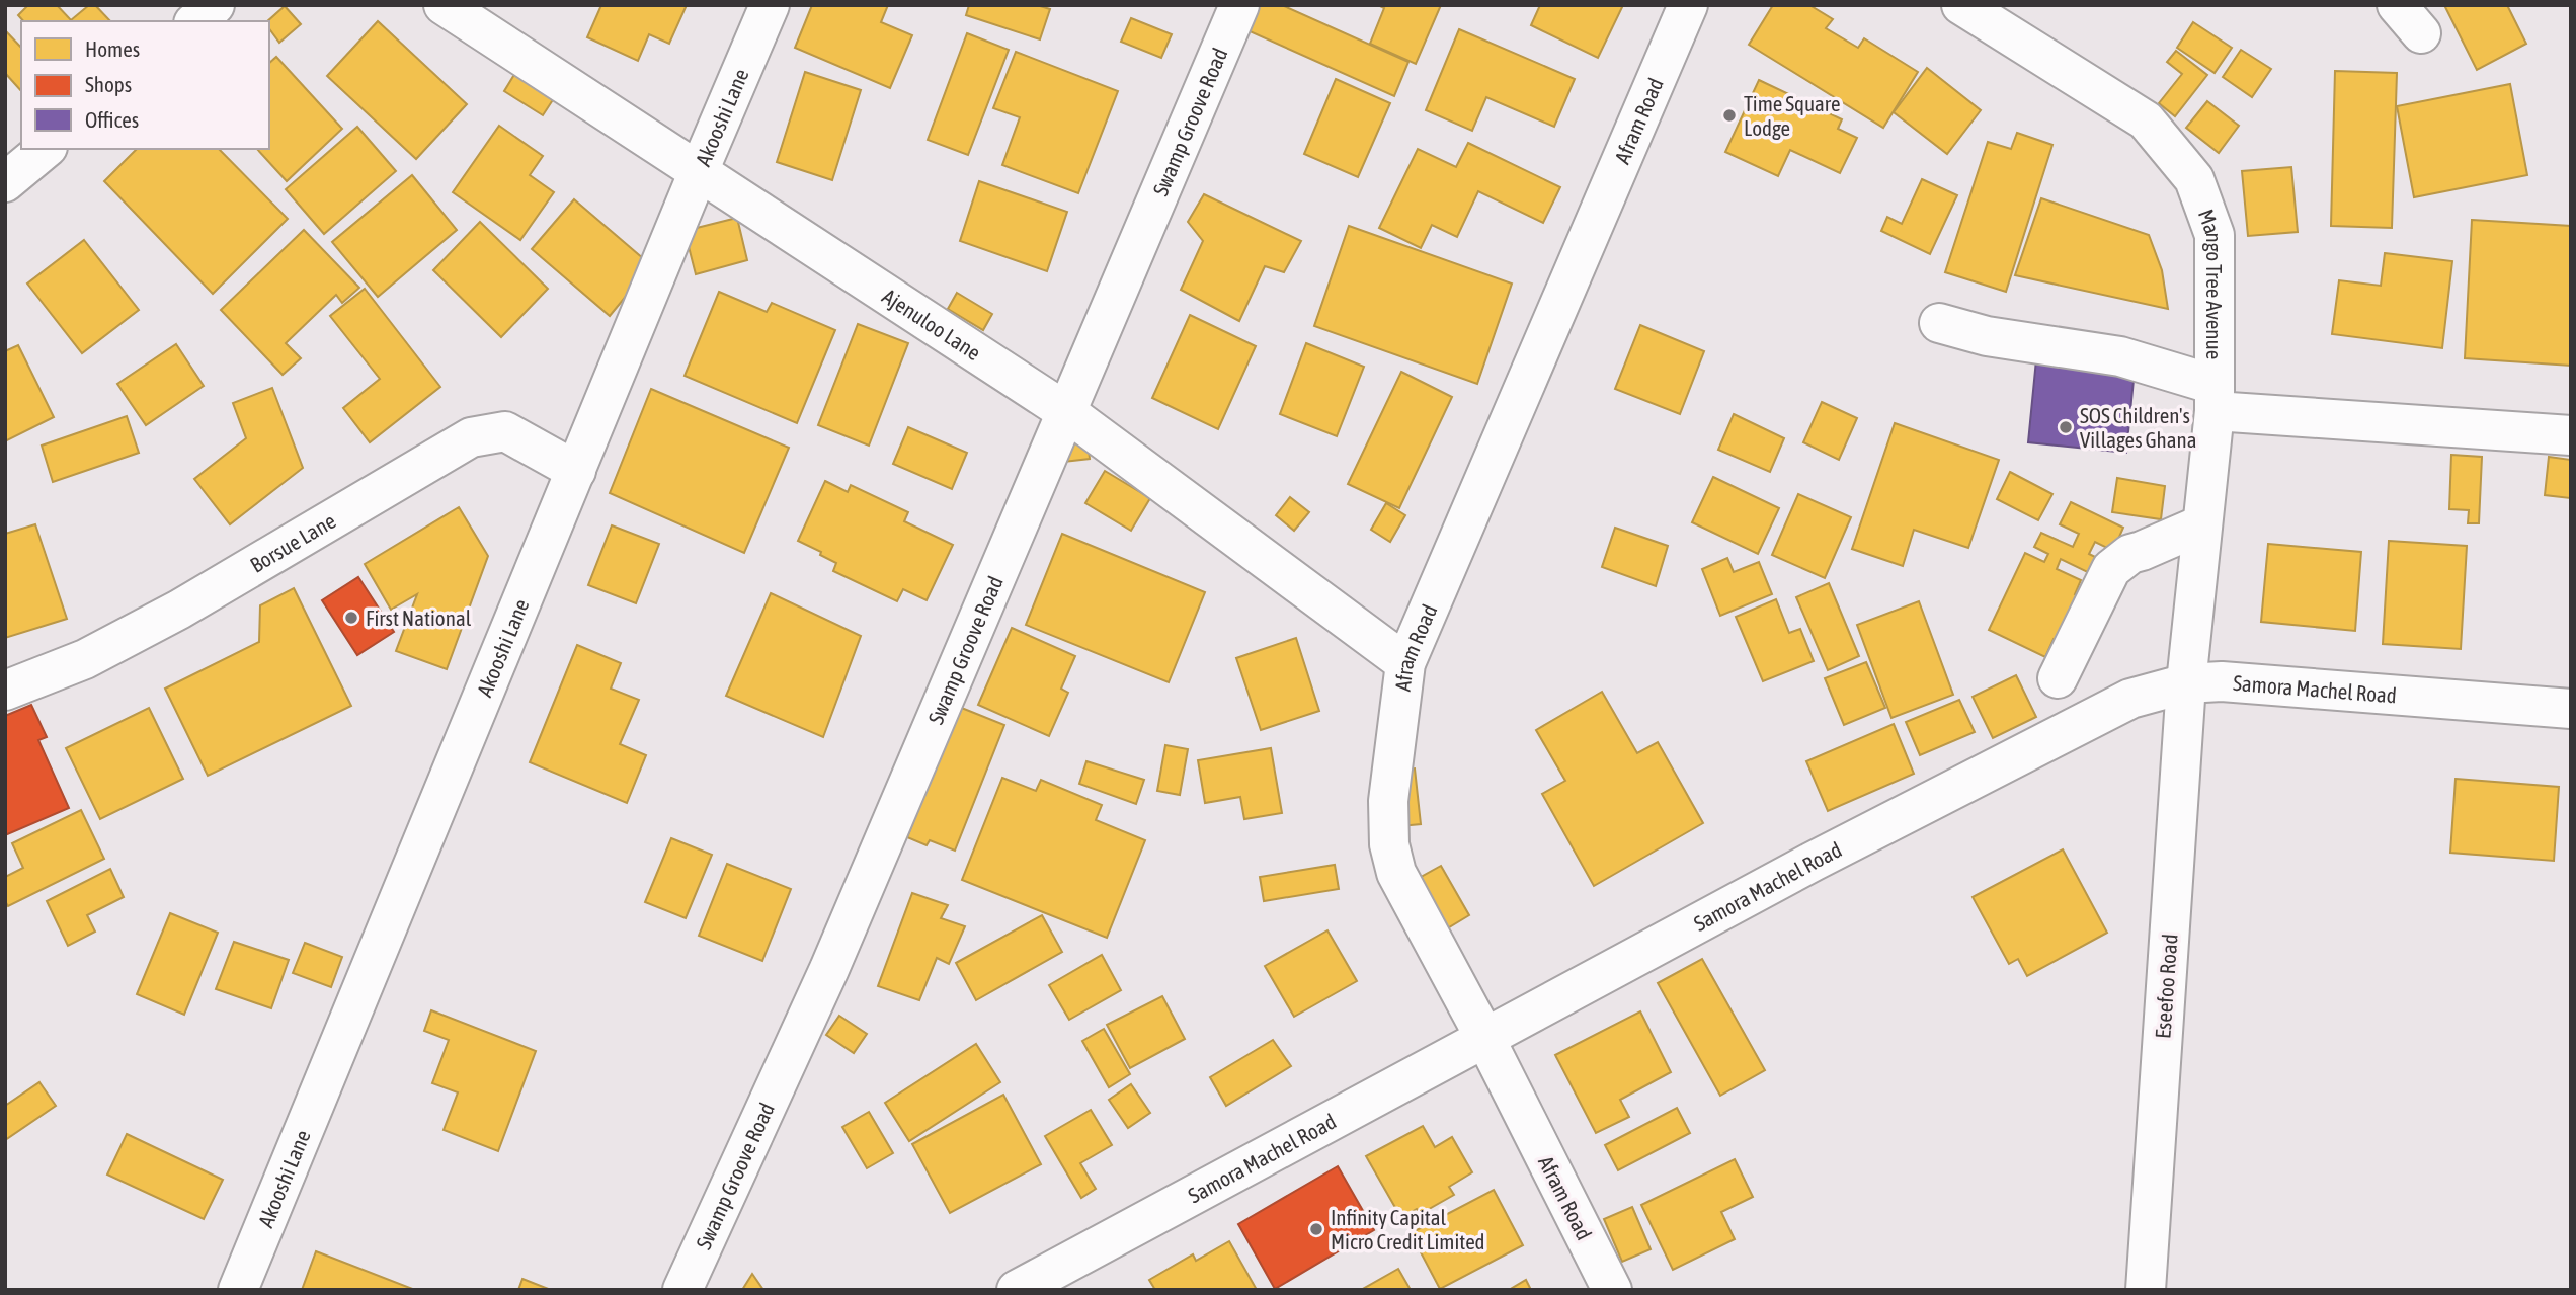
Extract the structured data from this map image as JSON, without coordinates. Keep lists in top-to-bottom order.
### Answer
{
  "streets": {
    "street": [
      "Akooshi Lane",
      "Afram Road",
      "Swamp Groove Road",
      "Mango Tree Avenue",
      "Ajenuloo Lane",
      "Borsue Lane",
      "Samora Machel Road",
      "Eseefoo Road"
    ]
  },
  "crossings": [
    ["Akooshi Lane", "Ajenuloo Lane"],
    ["Akooshi Lane", "Borsue Lane"],
    ["Afram Road", "Ajenuloo Lane"],
    ["Afram Road", "Samora Machel Road"],
    ["Swamp Groove Road", "Ajenuloo Lane"],
    ["Mango Tree Avenue", "Samora Machel Road"],
    ["Mango Tree Avenue", "Eseefoo Road"],
    ["Samora Machel Road", "Eseefoo Road"]
  ],
  "places": [
    "Time Square Lodge",
    "SOS Children's Villages Ghana",
    "First National",
    "Infinity Capital Micro Credit Limited"
  ],
  "legend": ["Homes", "Shops", "Offices"]
}
